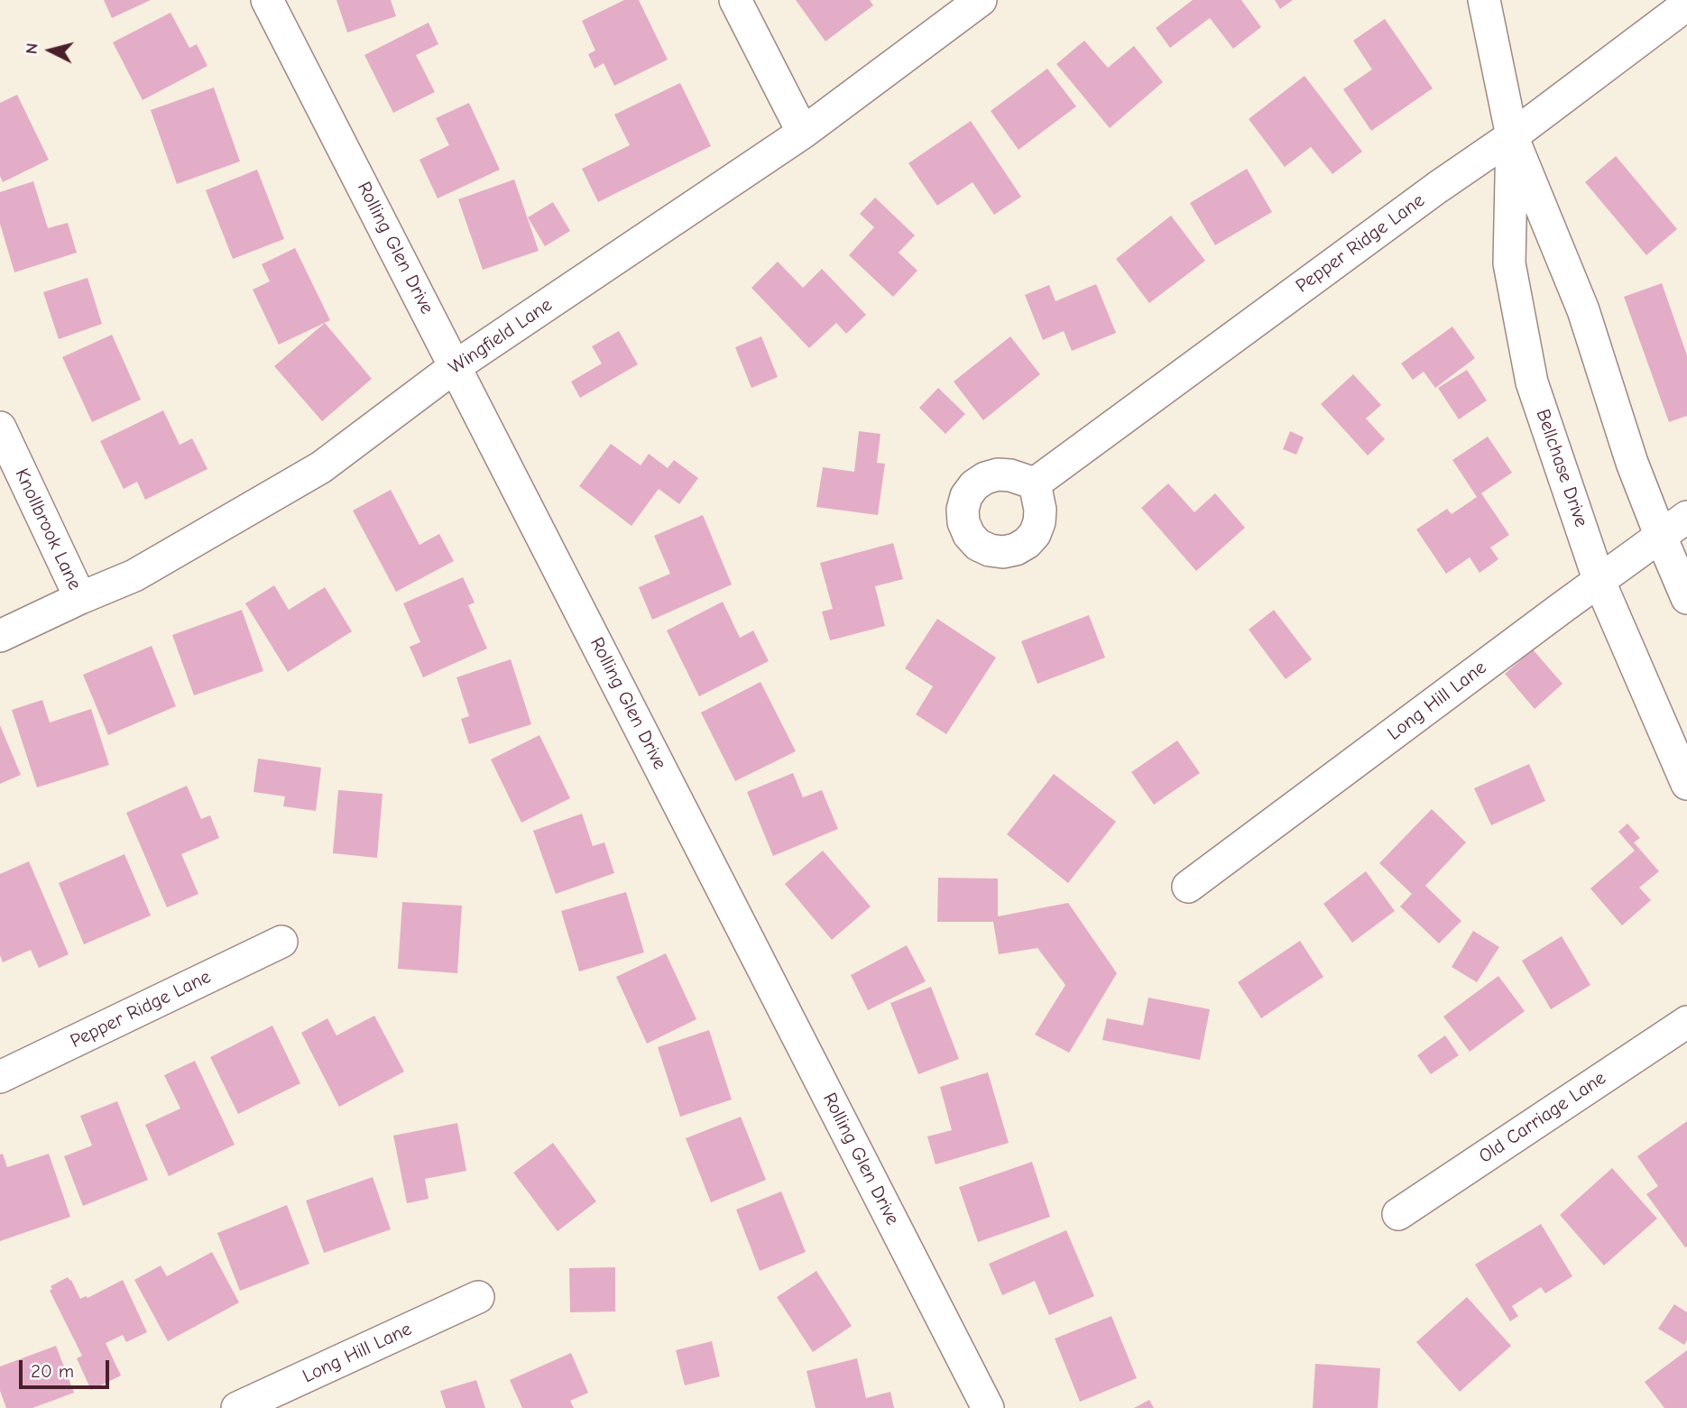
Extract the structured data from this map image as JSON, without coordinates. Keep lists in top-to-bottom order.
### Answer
{
  "streets": {
    "street": [
      "Pepper Ridge Lane",
      "Rolling Glen Drive",
      "Wingfield Lane",
      "Bellchase Drive",
      "Knollbrook Lane",
      "Long Hill Lane",
      "Old Carriage Lane"
    ]
  },
  "crossings": [
    ["Pepper Ridge Lane", "Bellchase Drive"],
    ["Rolling Glen Drive", "Wingfield Lane"],
    ["Wingfield Lane", "Knollbrook Lane"],
    ["Bellchase Drive", "Long Hill Lane"]
  ],
  "scale_bar": "20 m",
  "north": "left"
}
